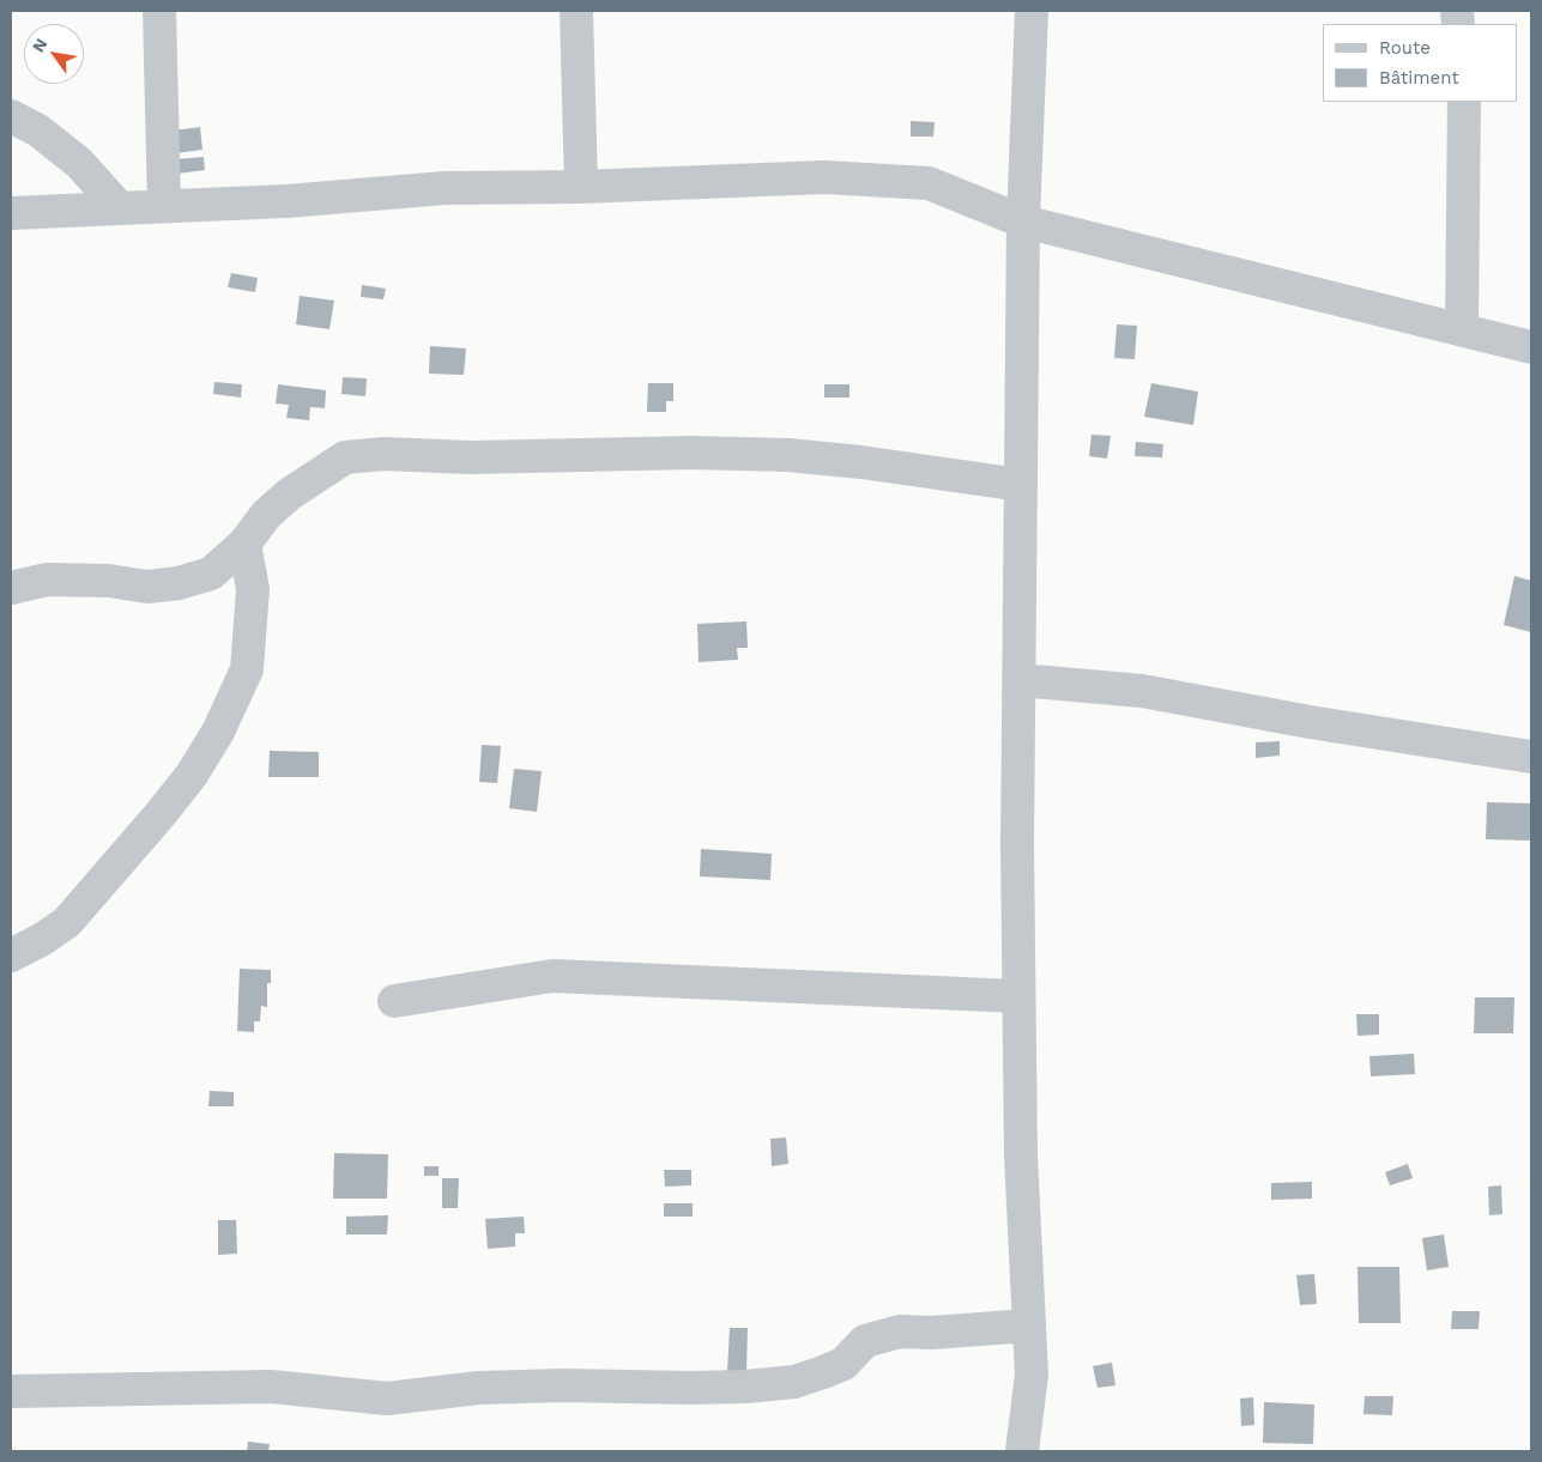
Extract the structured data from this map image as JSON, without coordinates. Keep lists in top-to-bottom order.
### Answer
{
  "legend": ["Route", "Bâtiment"],
  "north": "top left"
}
